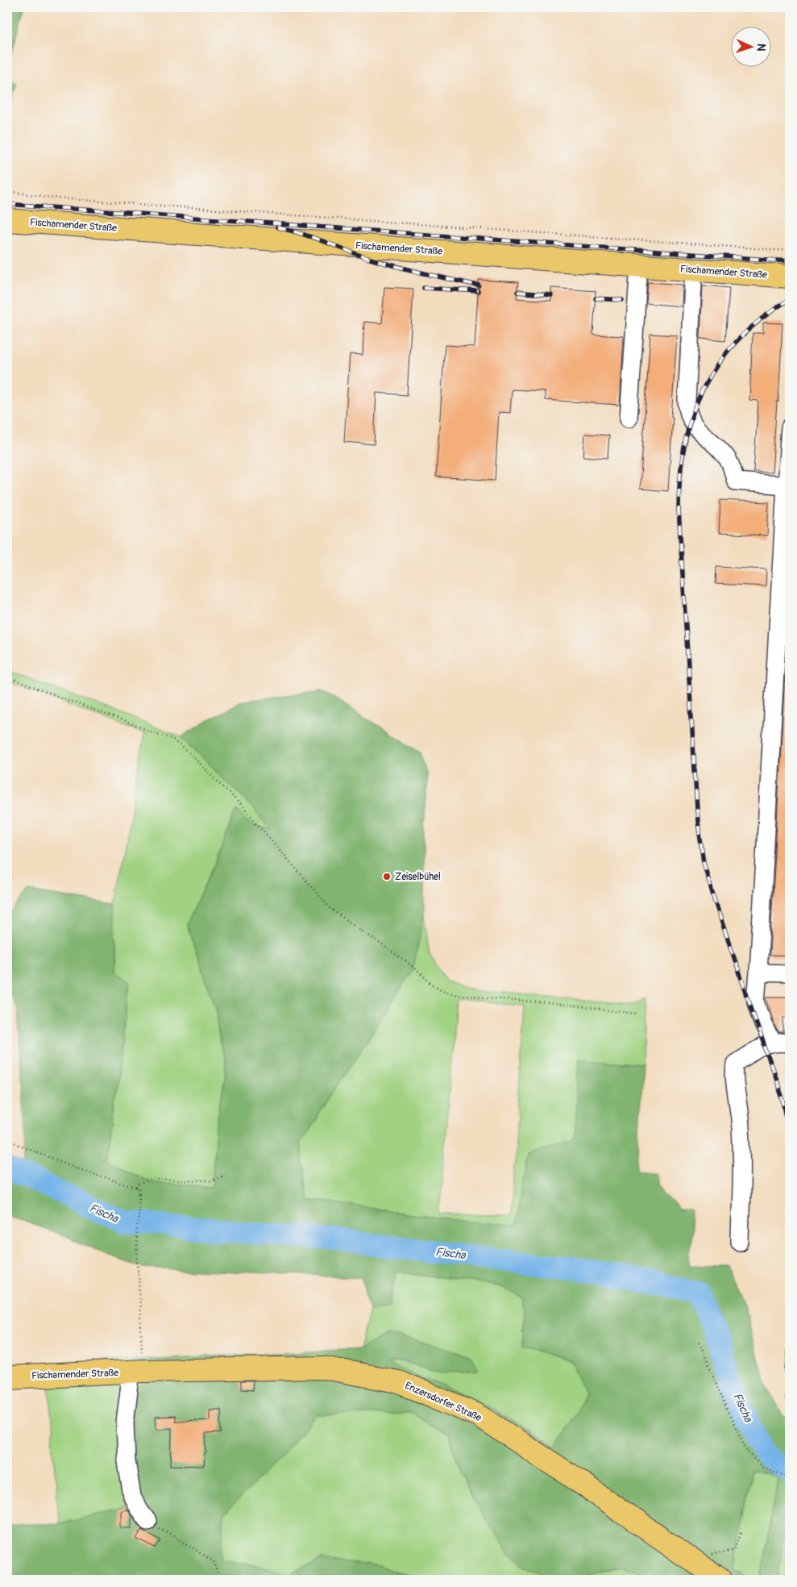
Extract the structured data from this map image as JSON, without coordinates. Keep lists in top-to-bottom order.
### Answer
{
  "streets": {
    "main road": ["Fischamender Straße", "Enzersdorfer Straße"]
  },
  "crossings": [
    ["Fischamender Straße", "Enzersdorfer Straße"]
  ],
  "water": ["Fischa"],
  "places": ["Zeiselbühel"],
  "north": "right"
}
